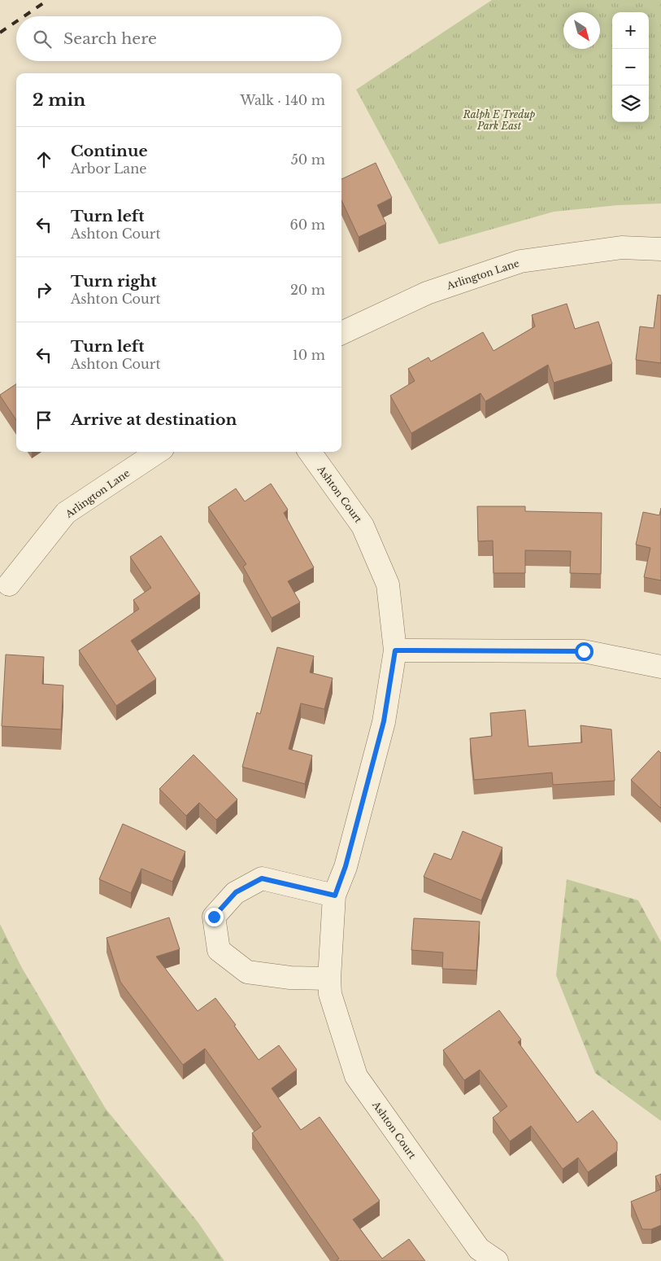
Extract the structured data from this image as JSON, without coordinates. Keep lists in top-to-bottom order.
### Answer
{
  "streets": {
    "street": ["Arlington Lane", "Ashton Court"]
  },
  "parks": ["Ralph E Tredup Park East"],
  "north": "bottom right",
  "page": {
    "map_buttons": ["+", "−"],
    "search": "Search here",
    "heading": ["2 min", "Walk · 140 m"],
    "list": [
      ["Continue", "Arbor Lane", "50 m"],
      ["Turn left", "Ashton Court", "60 m"],
      ["Turn right", "Ashton Court", "20 m"],
      ["Turn left", "Ashton Court", "10 m"],
      "Arrive at destination"
    ]
  }
}
